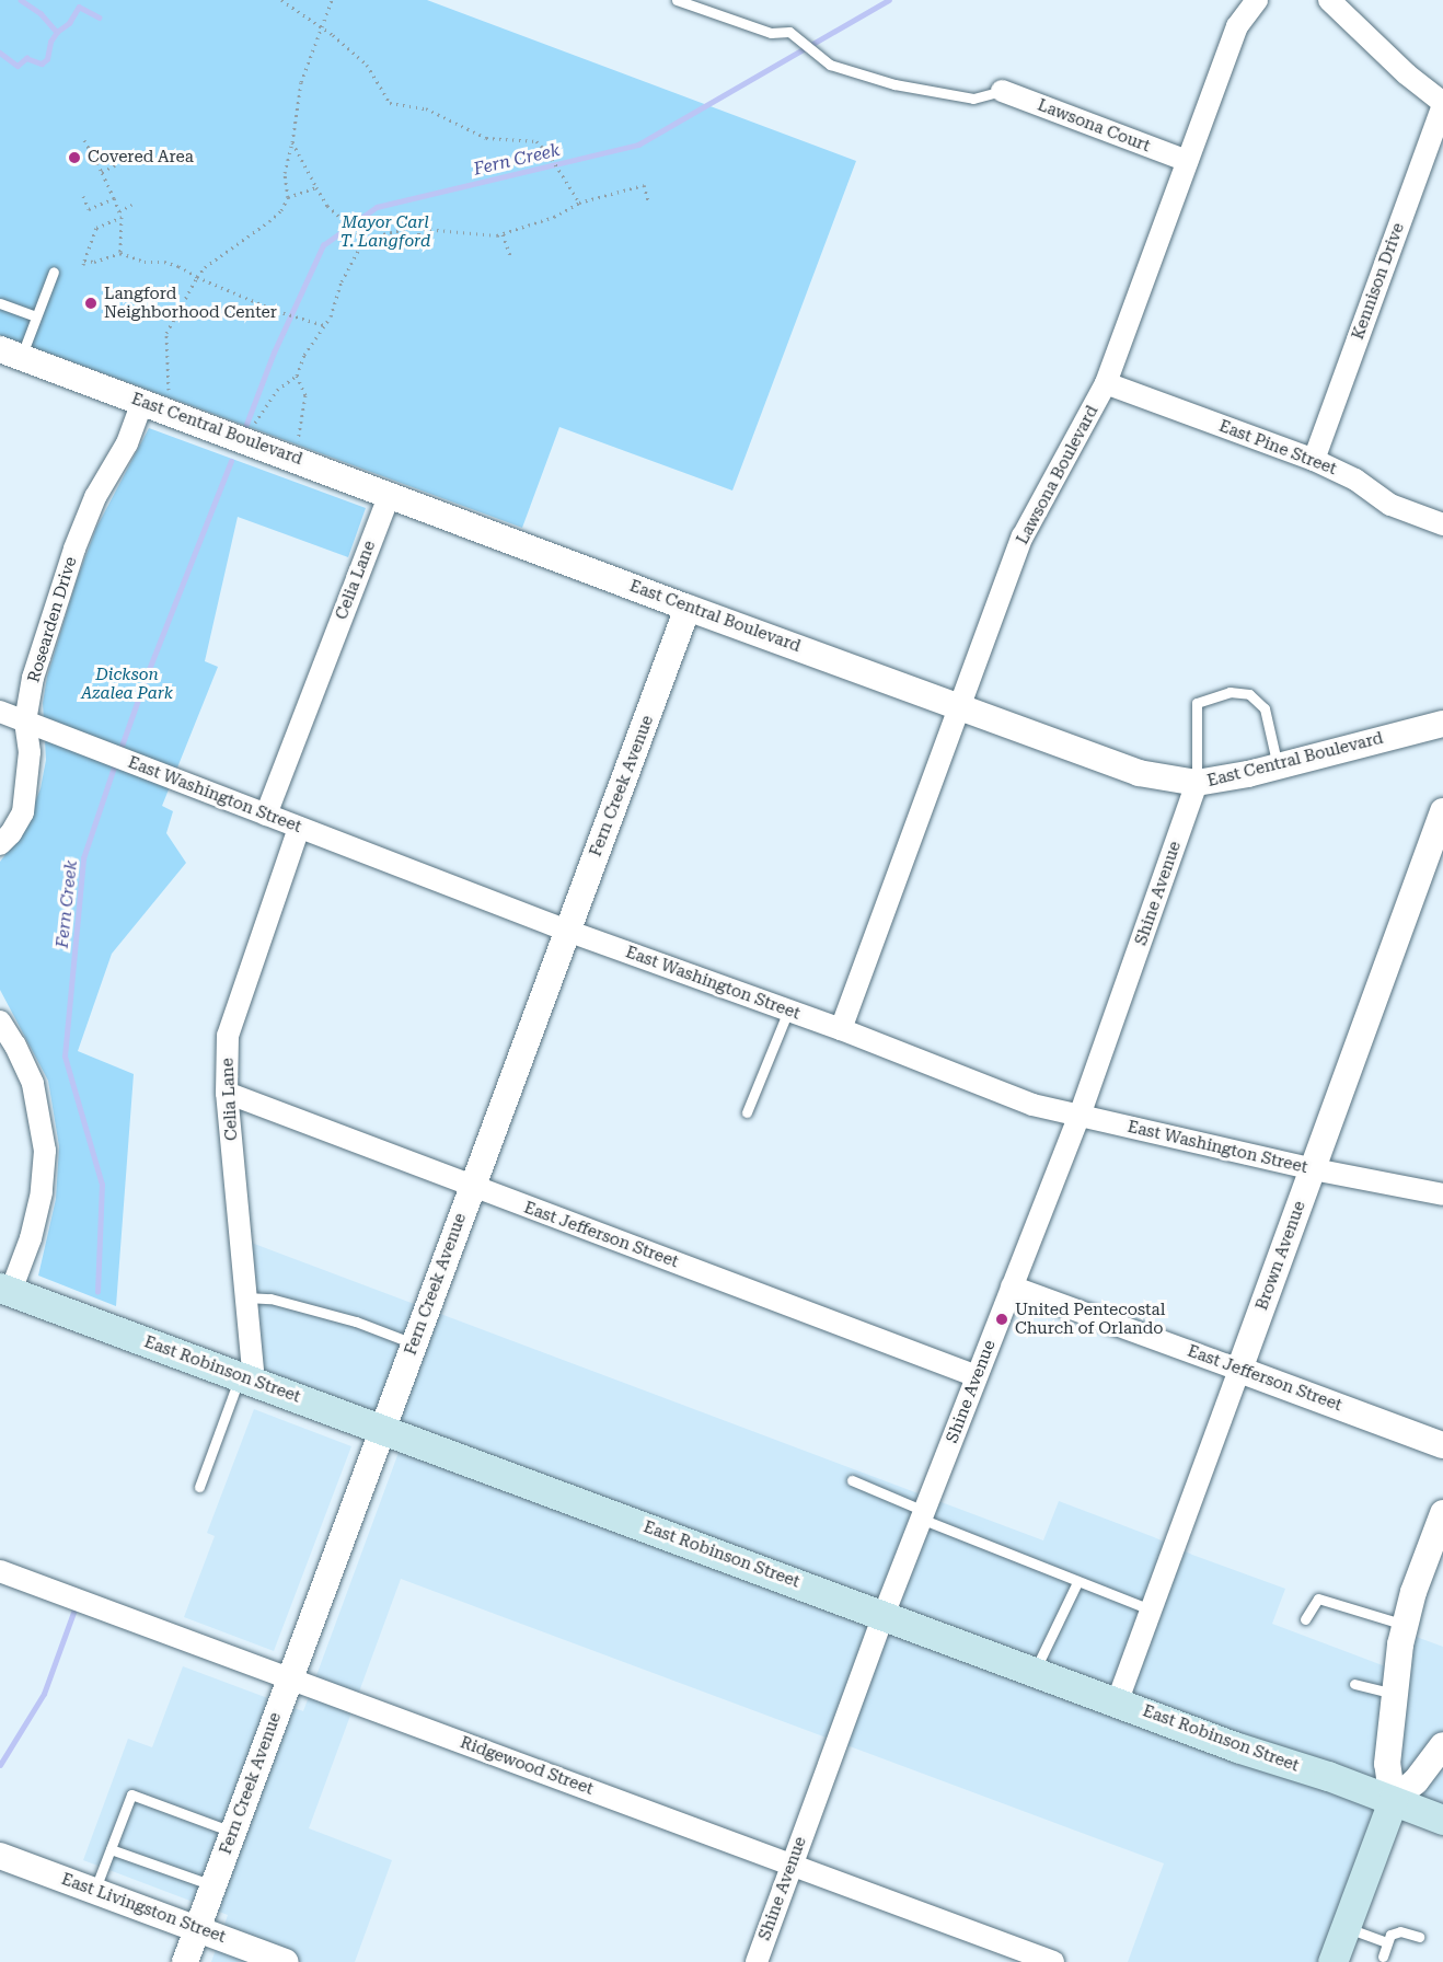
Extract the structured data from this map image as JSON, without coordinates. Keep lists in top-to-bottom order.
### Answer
{
  "streets": {
    "main road": ["East Robinson Street"],
    "street": [
      "Lawsona Court",
      "Kennison Drive",
      "East Central Boulevard",
      "East Pine Street",
      "Lawsona Boulevard",
      "Celia Lane",
      "Rosearden Drive",
      "Fern Creek Avenue",
      "East Washington Street",
      "Shine Avenue",
      "East Jefferson Street",
      "Brown Avenue",
      "Ridgewood Street",
      "East Livingston Street"
    ]
  },
  "crossings": [
    ["Lawsona Court", "Lawsona Boulevard"],
    ["Kennison Drive", "East Pine Street"],
    ["East Central Boulevard", "Lawsona Boulevard"],
    ["East Central Boulevard", "Celia Lane"],
    ["East Central Boulevard", "Rosearden Drive"],
    ["East Central Boulevard", "Fern Creek Avenue"],
    ["East Central Boulevard", "Shine Avenue"],
    ["East Pine Street", "Lawsona Boulevard"],
    ["Lawsona Boulevard", "East Washington Street"],
    ["Celia Lane", "East Washington Street"],
    ["Celia Lane", "East Jefferson Street"],
    ["Celia Lane", "East Robinson Street"],
    ["Rosearden Drive", "East Washington Street"],
    ["Fern Creek Avenue", "East Washington Street"],
    ["Fern Creek Avenue", "East Jefferson Street"],
    ["Fern Creek Avenue", "East Robinson Street"],
    ["Fern Creek Avenue", "Ridgewood Street"],
    ["Fern Creek Avenue", "East Livingston Street"],
    ["East Washington Street", "Shine Avenue"],
    ["East Washington Street", "Brown Avenue"],
    ["Shine Avenue", "East Jefferson Street"],
    ["Shine Avenue", "East Robinson Street"],
    ["Shine Avenue", "Ridgewood Street"],
    ["East Jefferson Street", "Brown Avenue"],
    ["Brown Avenue", "East Robinson Street"]
  ],
  "water": ["Fern Creek"],
  "parks": ["Mayor Carl T. Langford", "Dickson Azalea Park"],
  "places": ["Covered Area", "Langford Neighborhood Center", "United Pentecostal Church of Orlando"]
}
